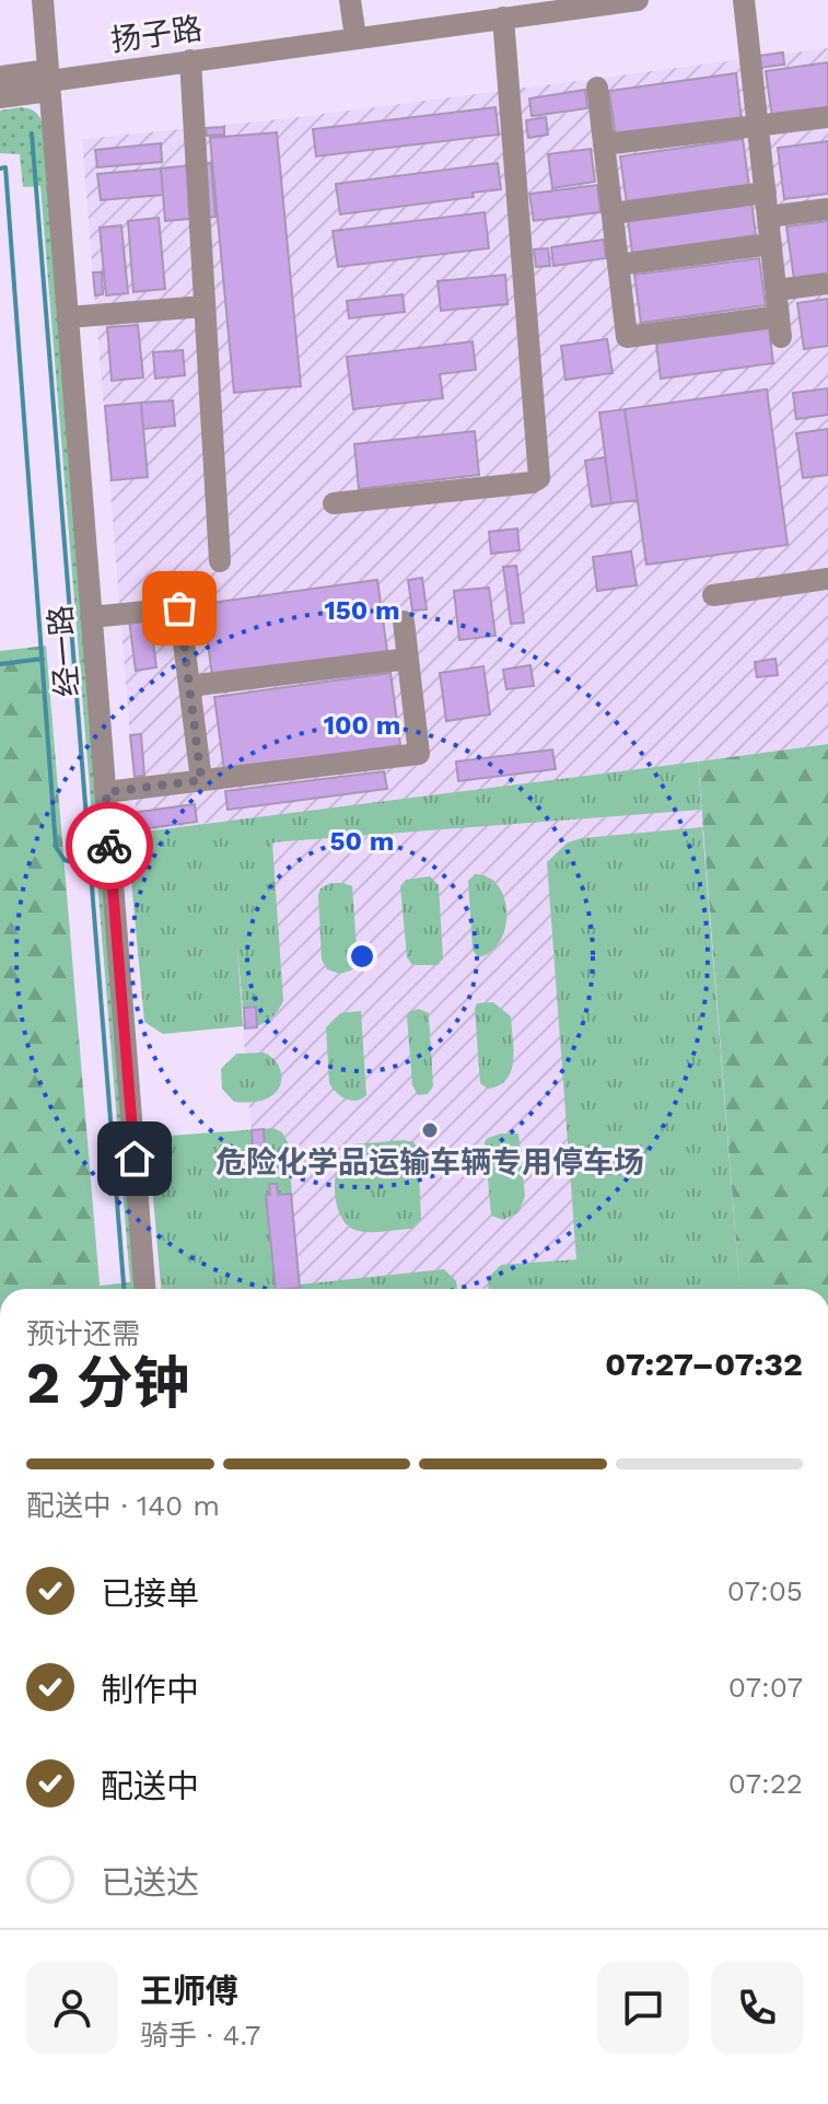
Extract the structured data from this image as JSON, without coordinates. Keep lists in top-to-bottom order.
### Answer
{
  "streets": {
    "street": ["扬子路", "经一路"]
  },
  "crossings": [
    ["扬子路", "经一路"]
  ],
  "places": ["危险化学品运输车辆专用停车场"],
  "page": {
    "heading": ["2 分钟", "预计还需", "07:27–07:32"],
    "panel": ["王师傅", "骑手 · 4.7"],
    "bar": "配送中 · 140 m",
    "list": [
      ["已接单", "07:05"],
      ["制作中", "07:07"],
      ["配送中", "07:22"],
      "已送达"
    ]
  },
  "rings": ["150 m", "100 m", "50 m"]
}
